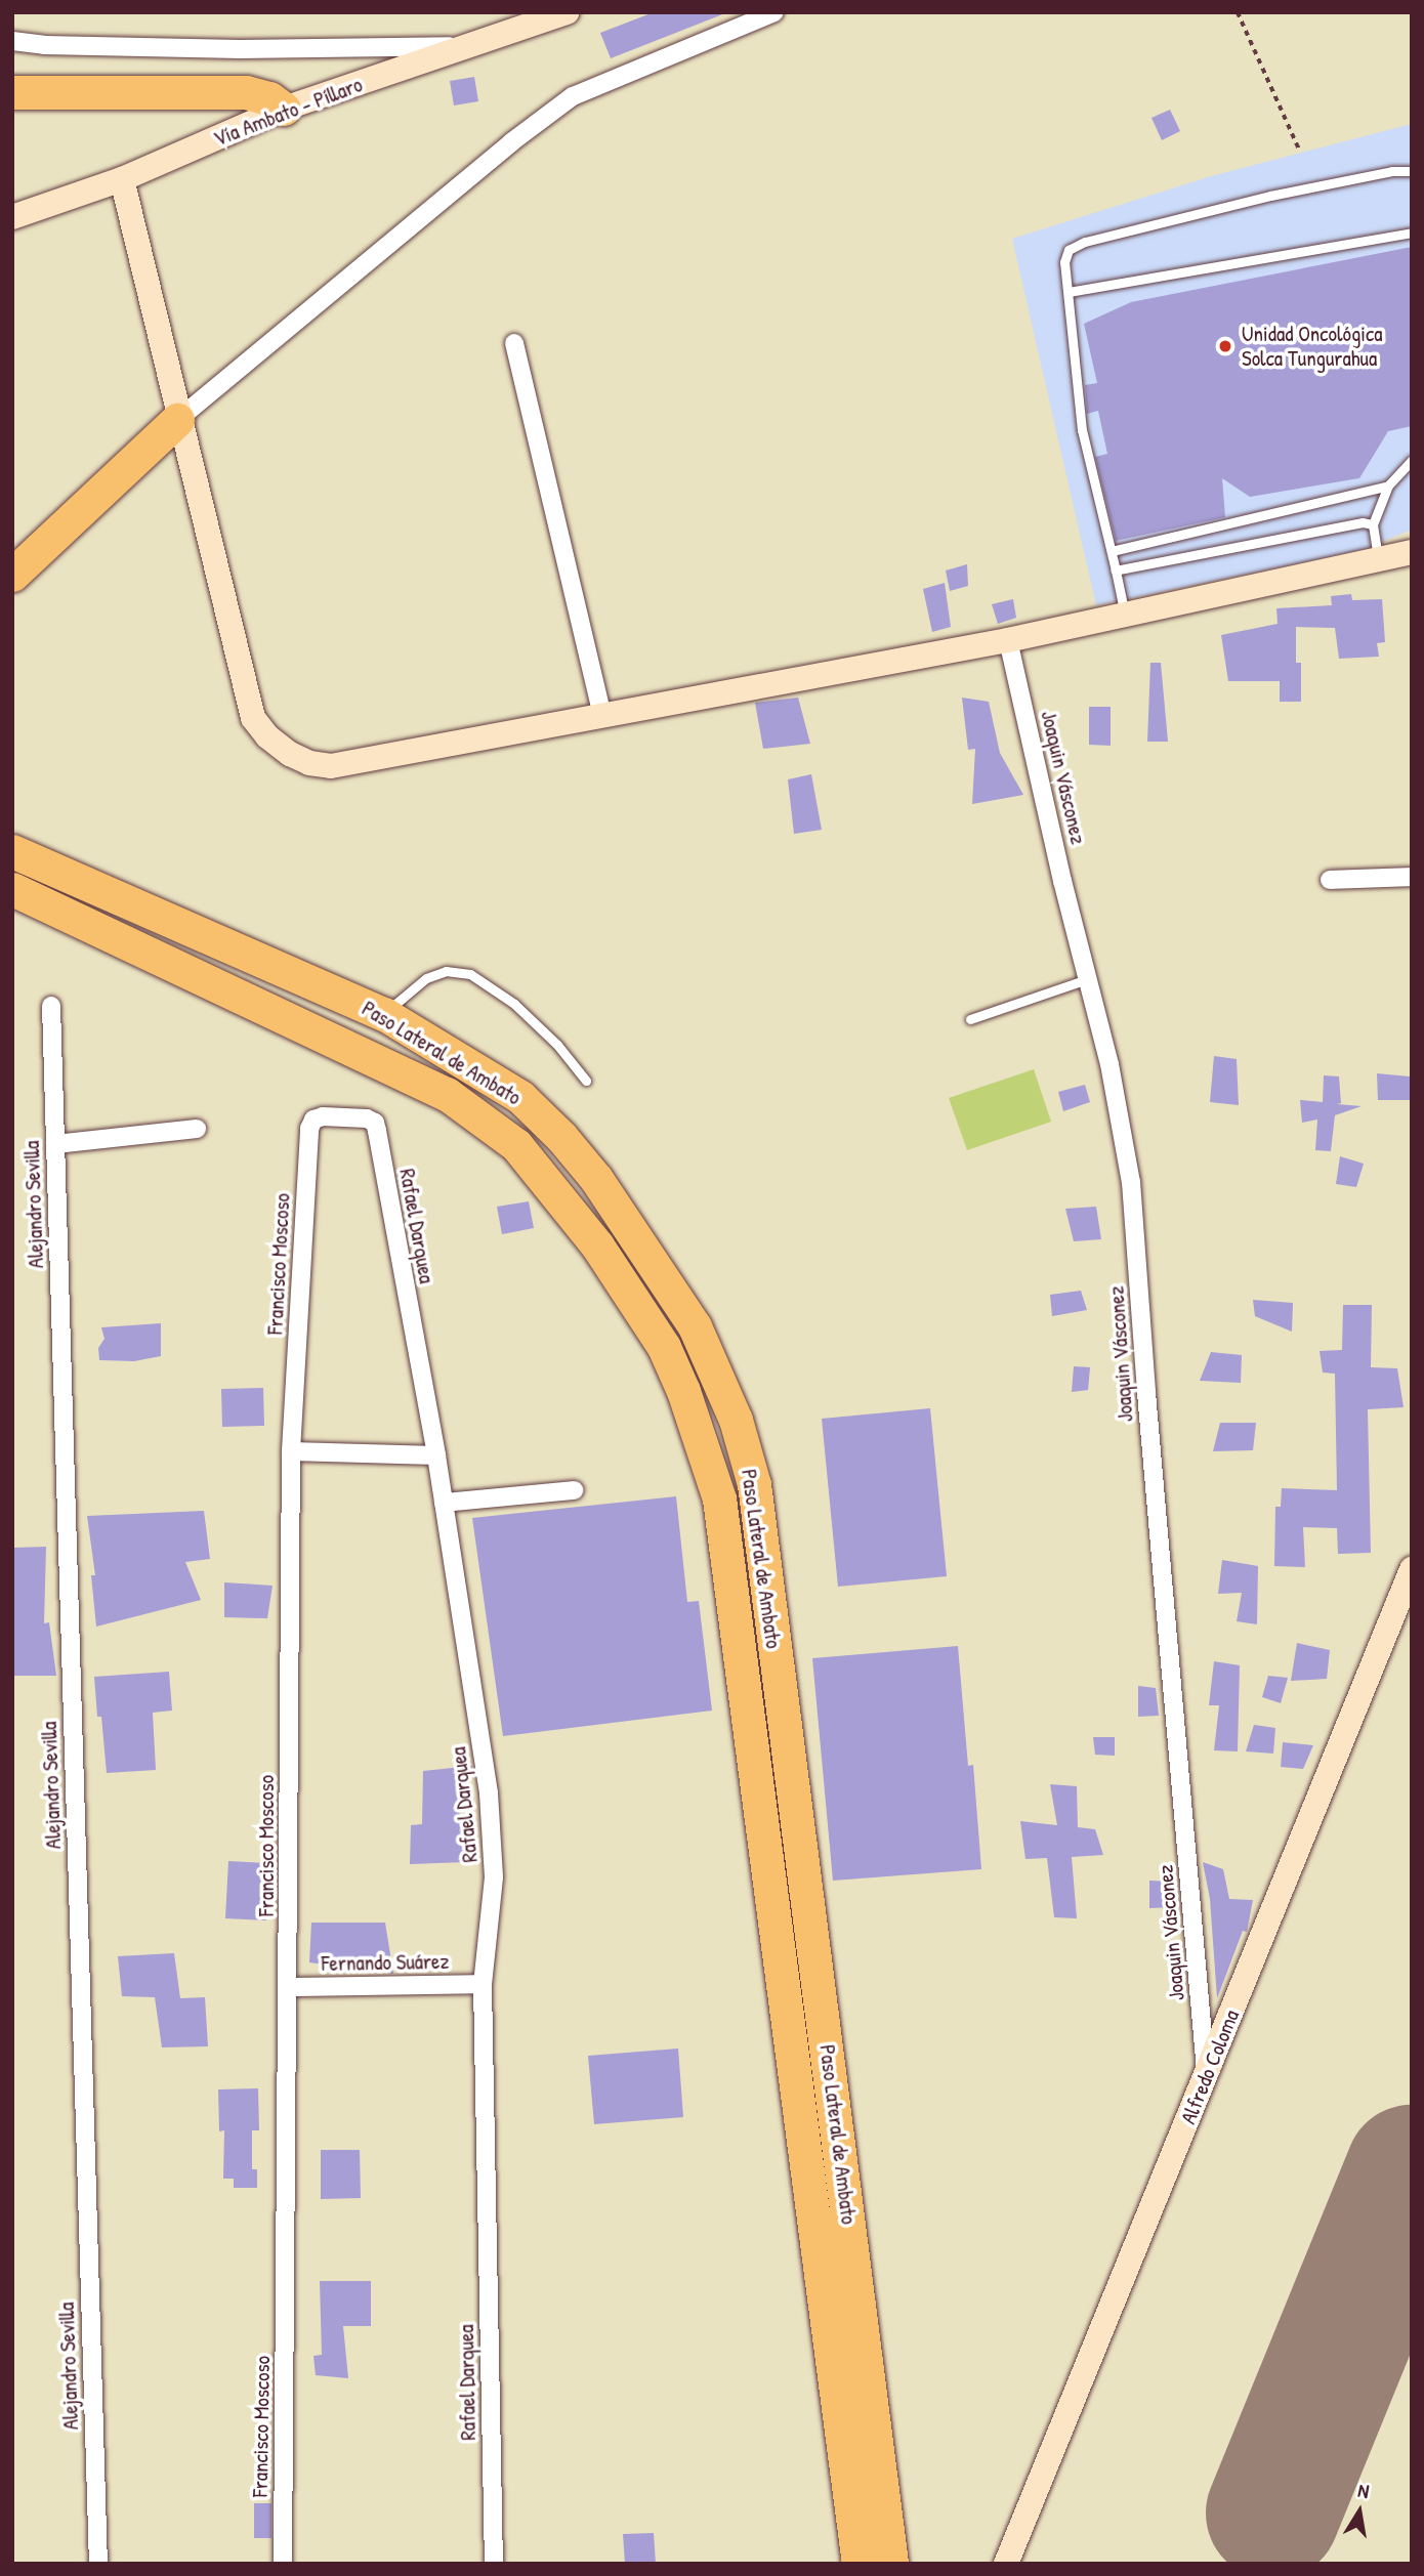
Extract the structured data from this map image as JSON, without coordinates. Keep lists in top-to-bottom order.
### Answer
{
  "streets": {
    "highway": ["Paso Lateral de Ambato"],
    "street": [
      "Vía Ambato - Píllaro",
      "Joaquin Vásconez",
      "Alejandro Sevilla",
      "Rafael Darquea",
      "Francisco Moscoso",
      "Fernando Suárez",
      "Alfredo Coloma"
    ]
  },
  "crossings": [
    ["Joaquin Vásconez", "Alfredo Coloma"],
    ["Rafael Darquea", "Francisco Moscoso"],
    ["Rafael Darquea", "Fernando Suárez"],
    ["Francisco Moscoso", "Fernando Suárez"]
  ],
  "places": ["Unidad Oncológica Solca Tungurahua"],
  "north": "top"
}
